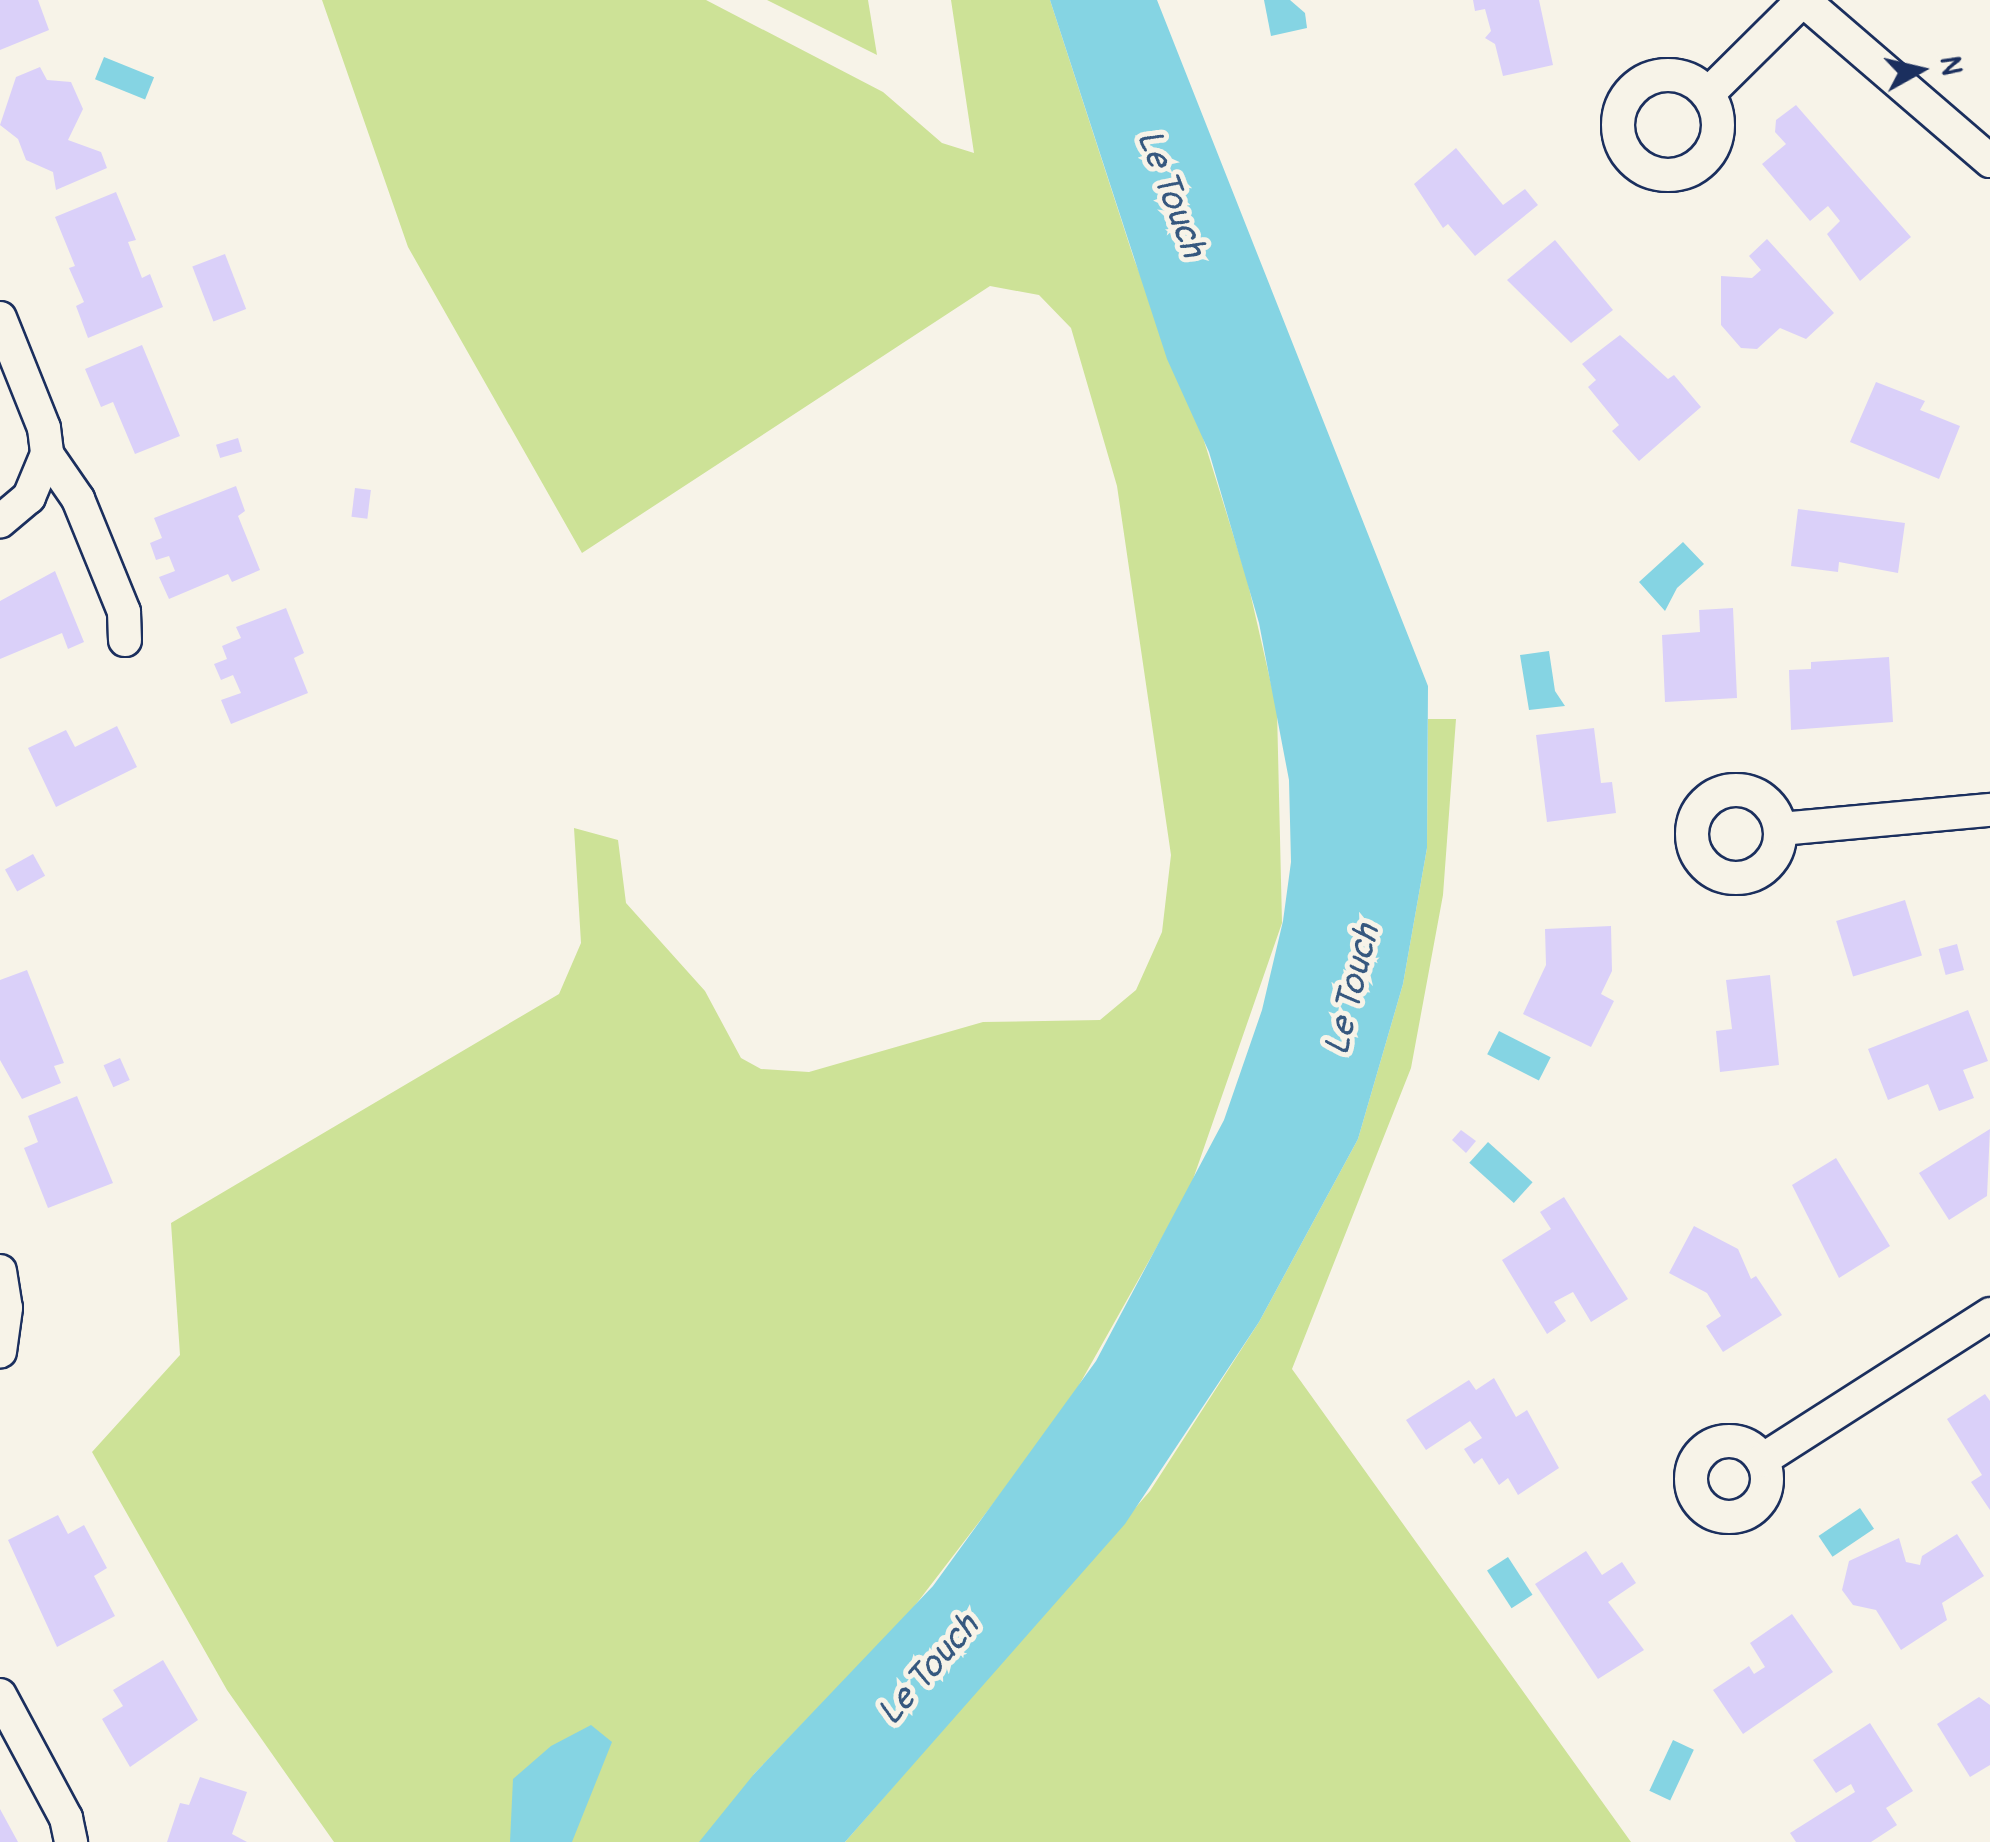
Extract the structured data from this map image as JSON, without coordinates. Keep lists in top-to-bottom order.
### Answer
{
  "water": ["Le Touch"],
  "north": "right"
}
